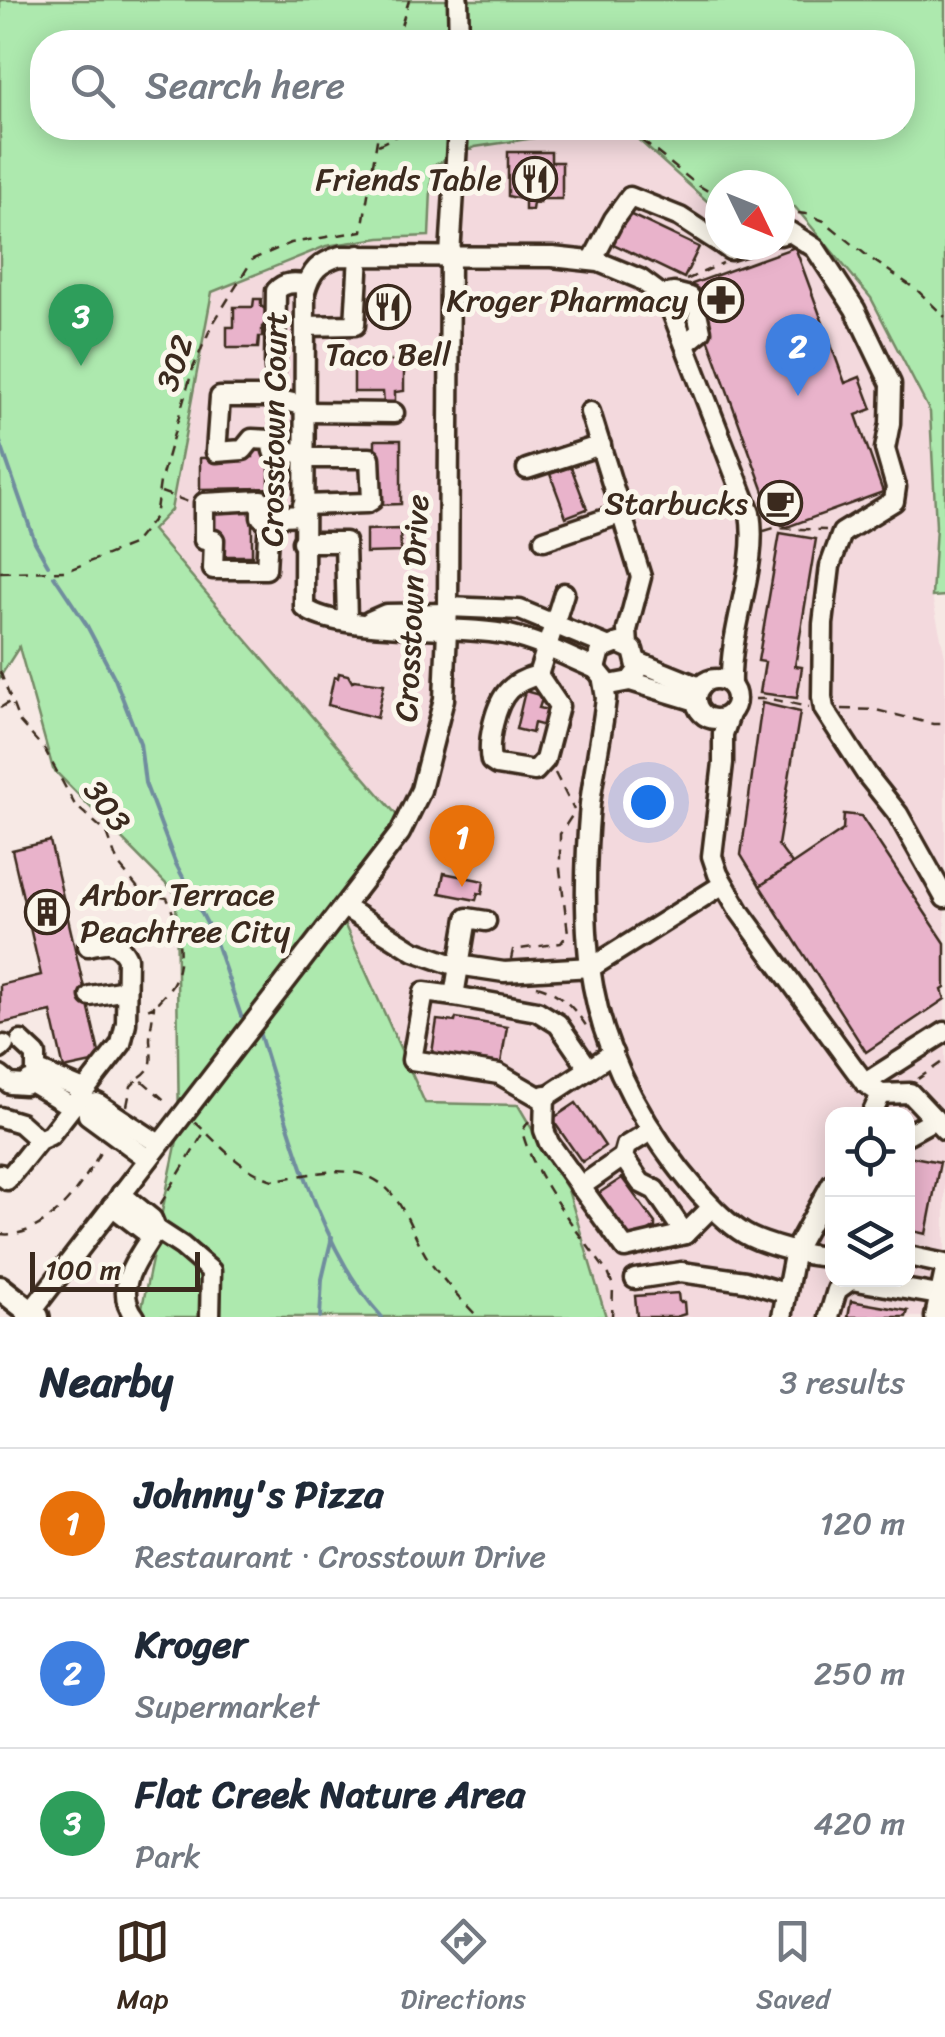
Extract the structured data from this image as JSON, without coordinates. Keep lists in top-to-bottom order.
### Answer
{
  "streets": {
    "street": ["Crosstown Court", "Crosstown Drive"],
    "path": ["302", "303"]
  },
  "crossings": [
    ["Crosstown Court", "Crosstown Drive"]
  ],
  "places": {
    "restaurant": ["Friends Table", "Taco Bell"],
    "pharmacy": ["Kroger Pharmacy"],
    "cafe": ["Starbucks"],
    "building": ["Arbor Terrace Peachtree City"]
  },
  "scale_bar": "100 m",
  "north": "bottom right",
  "page": {
    "search": "Search here",
    "pins": ["3", "2", "1"],
    "scale": "100 m",
    "heading": ["Nearby", "3 results"],
    "list": [
      {
        "mark": "1",
        "name": "Johnny's Pizza",
        "note": "Restaurant · Crosstown Drive",
        "value": "120 m"
      },
      {
        "mark": "2",
        "name": "Kroger",
        "note": "Supermarket",
        "value": "250 m"
      },
      {
        "mark": "3",
        "name": "Flat Creek Nature Area",
        "note": "Park",
        "value": "420 m"
      }
    ],
    "nav": ["Map", "Directions", "Saved"]
  }
}
